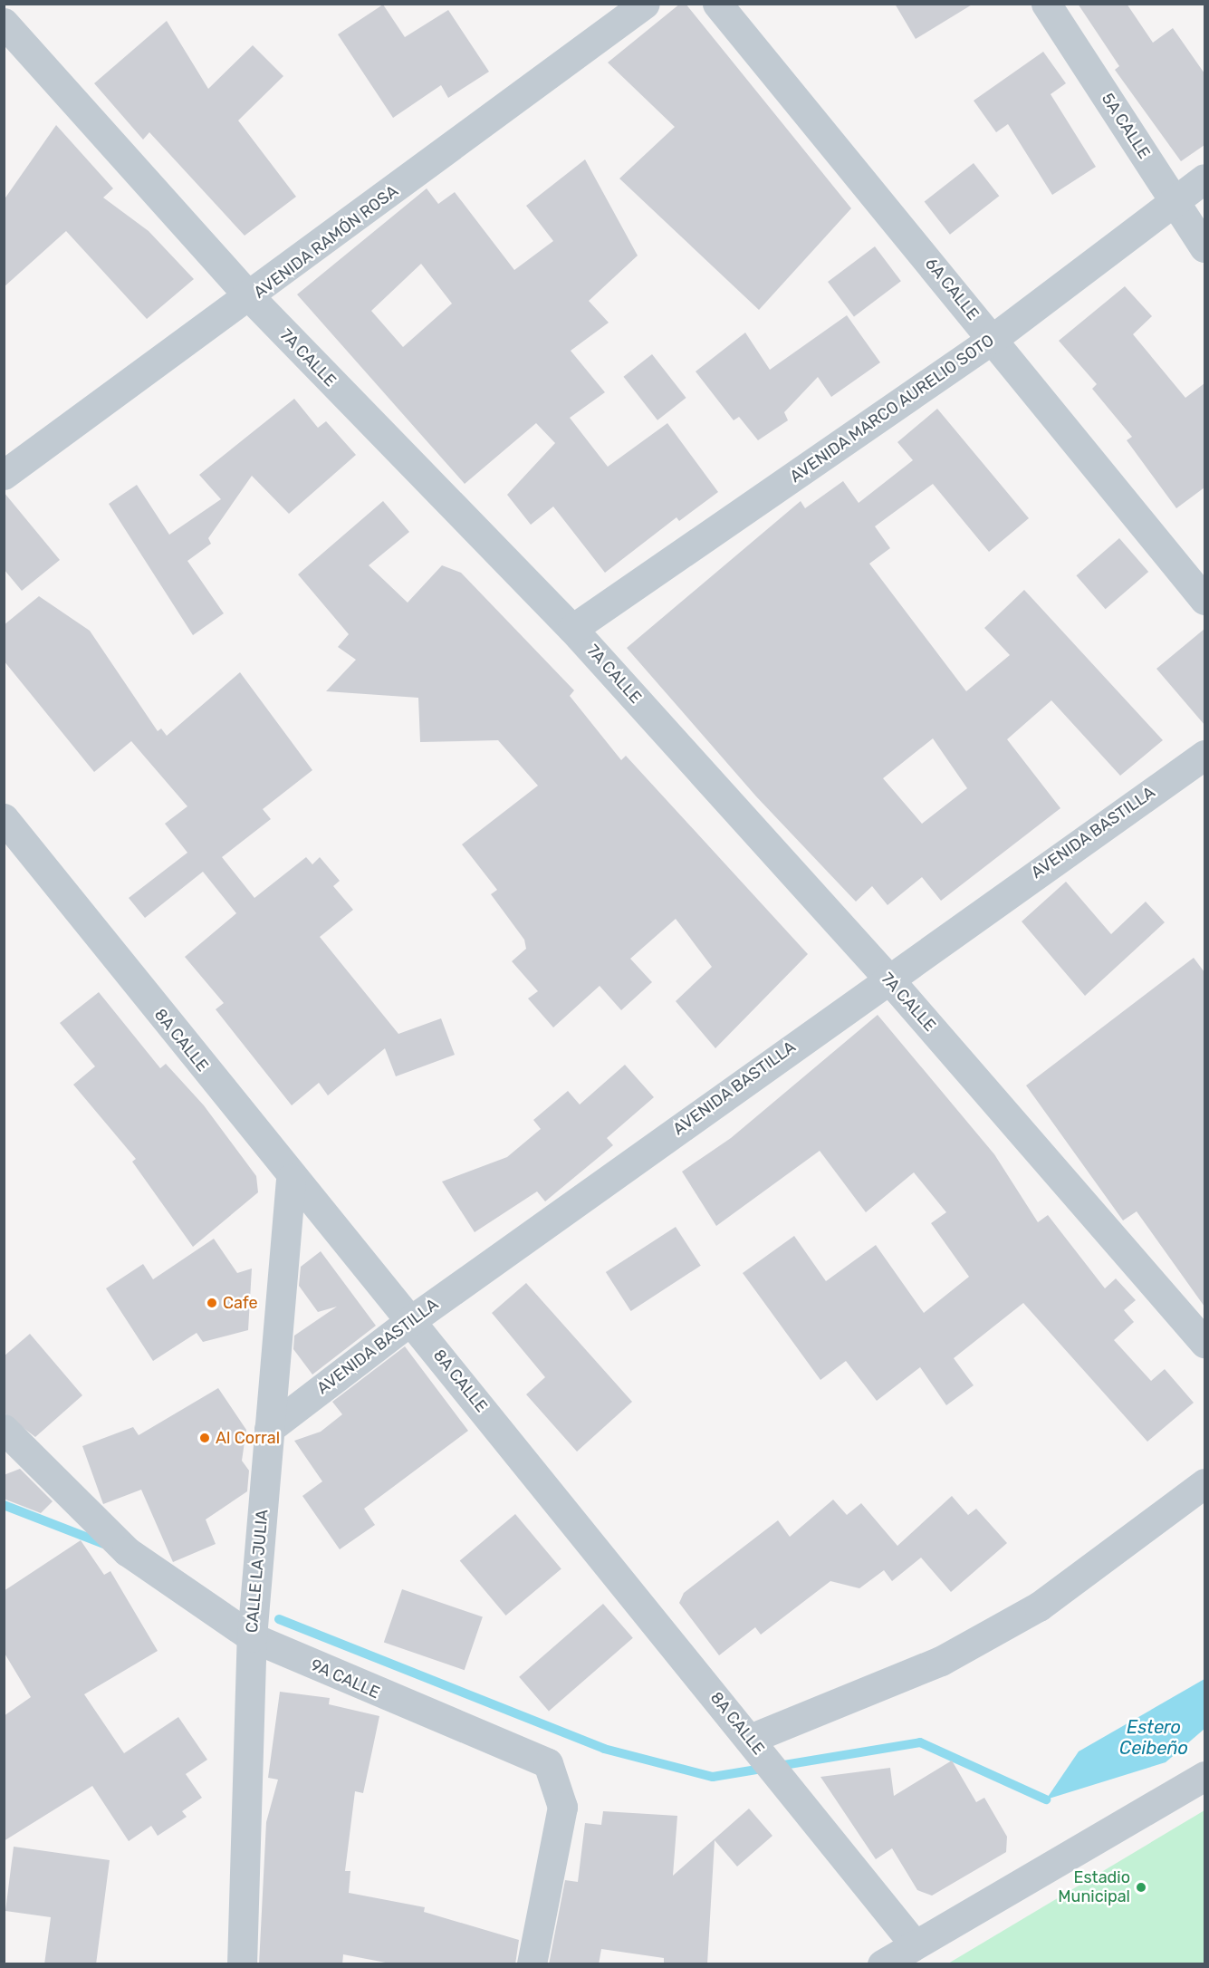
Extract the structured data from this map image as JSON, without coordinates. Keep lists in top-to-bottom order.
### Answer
{
  "streets": {
    "street": [
      "5A CALLE",
      "AVENIDA RAMÓN ROSA",
      "6A CALLE",
      "7A CALLE",
      "AVENIDA MARCO AURELIO SOTO",
      "AVENIDA BASTILLA",
      "8A CALLE",
      "CALLE LA JULIA",
      "9A CALLE"
    ]
  },
  "crossings": [
    ["5A CALLE", "AVENIDA MARCO AURELIO SOTO"],
    ["AVENIDA RAMÓN ROSA", "7A CALLE"],
    ["6A CALLE", "AVENIDA MARCO AURELIO SOTO"],
    ["7A CALLE", "AVENIDA MARCO AURELIO SOTO"],
    ["7A CALLE", "AVENIDA BASTILLA"],
    ["AVENIDA BASTILLA", "8A CALLE"],
    ["AVENIDA BASTILLA", "CALLE LA JULIA"],
    ["8A CALLE", "CALLE LA JULIA"],
    ["CALLE LA JULIA", "9A CALLE"]
  ],
  "water": ["Estero Ceibeño"],
  "places": ["Cafe", "Al Corral", "Estadio Municipal"]
}
